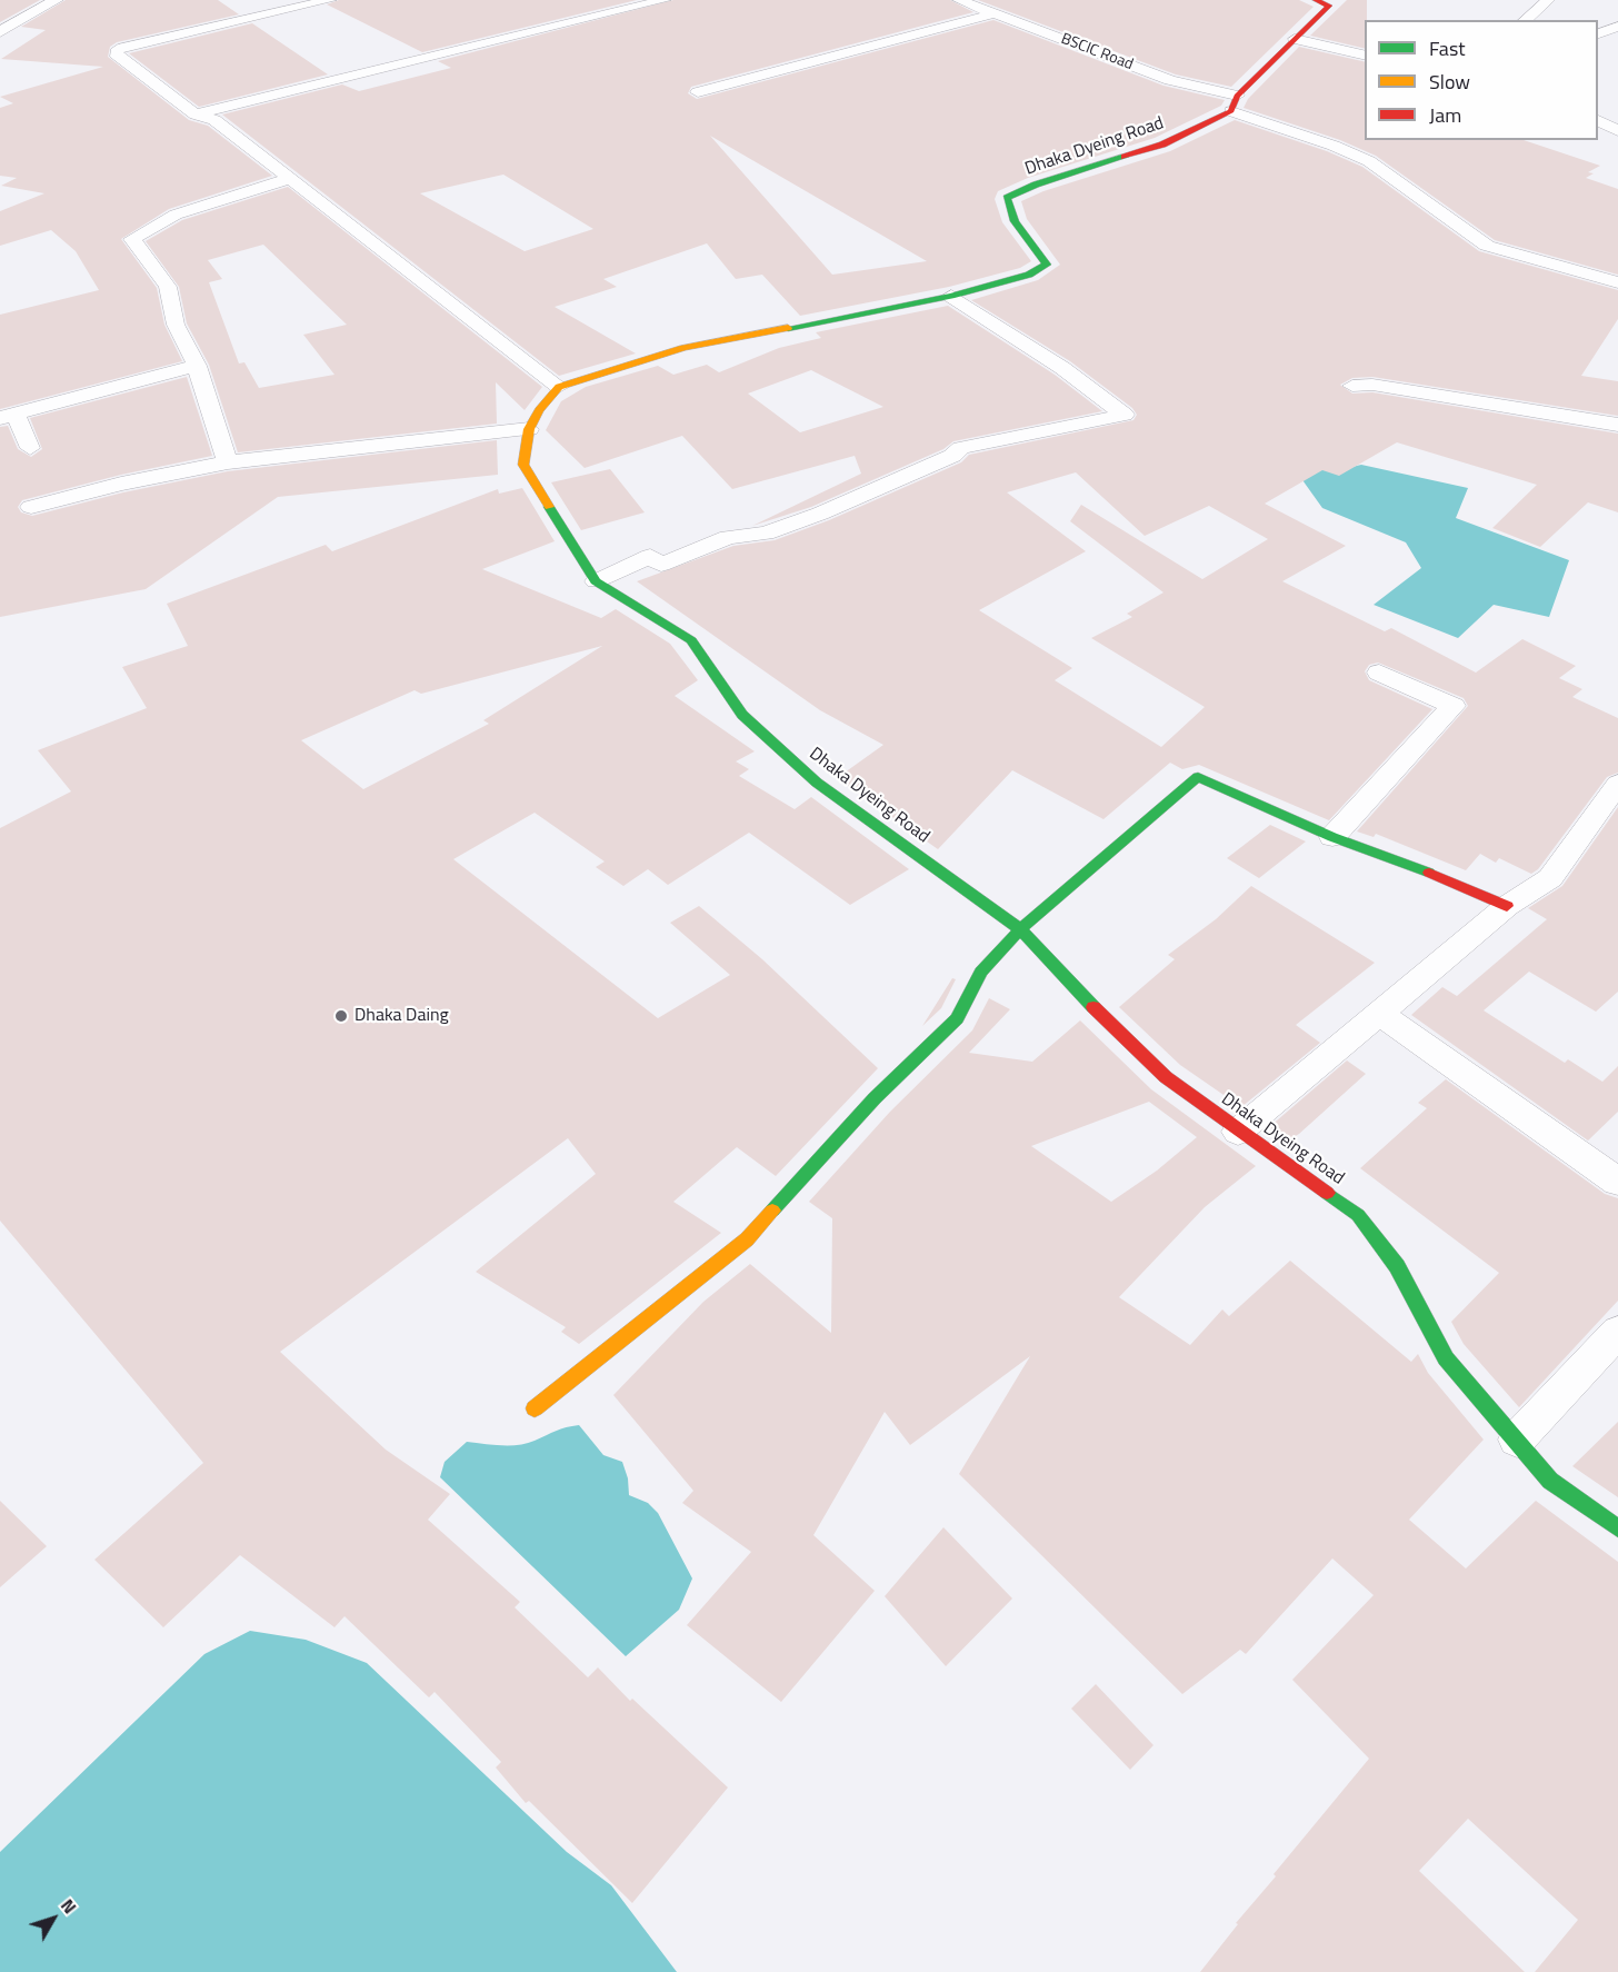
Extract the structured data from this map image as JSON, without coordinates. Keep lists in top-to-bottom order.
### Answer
{
  "streets": {
    "street": ["BSCIC Road", "Dhaka Dyeing Road"]
  },
  "crossings": [
    ["BSCIC Road", "Dhaka Dyeing Road"]
  ],
  "places": ["Dhaka Daing"],
  "legend": ["Fast", "Slow", "Jam"],
  "north": "top right"
}
